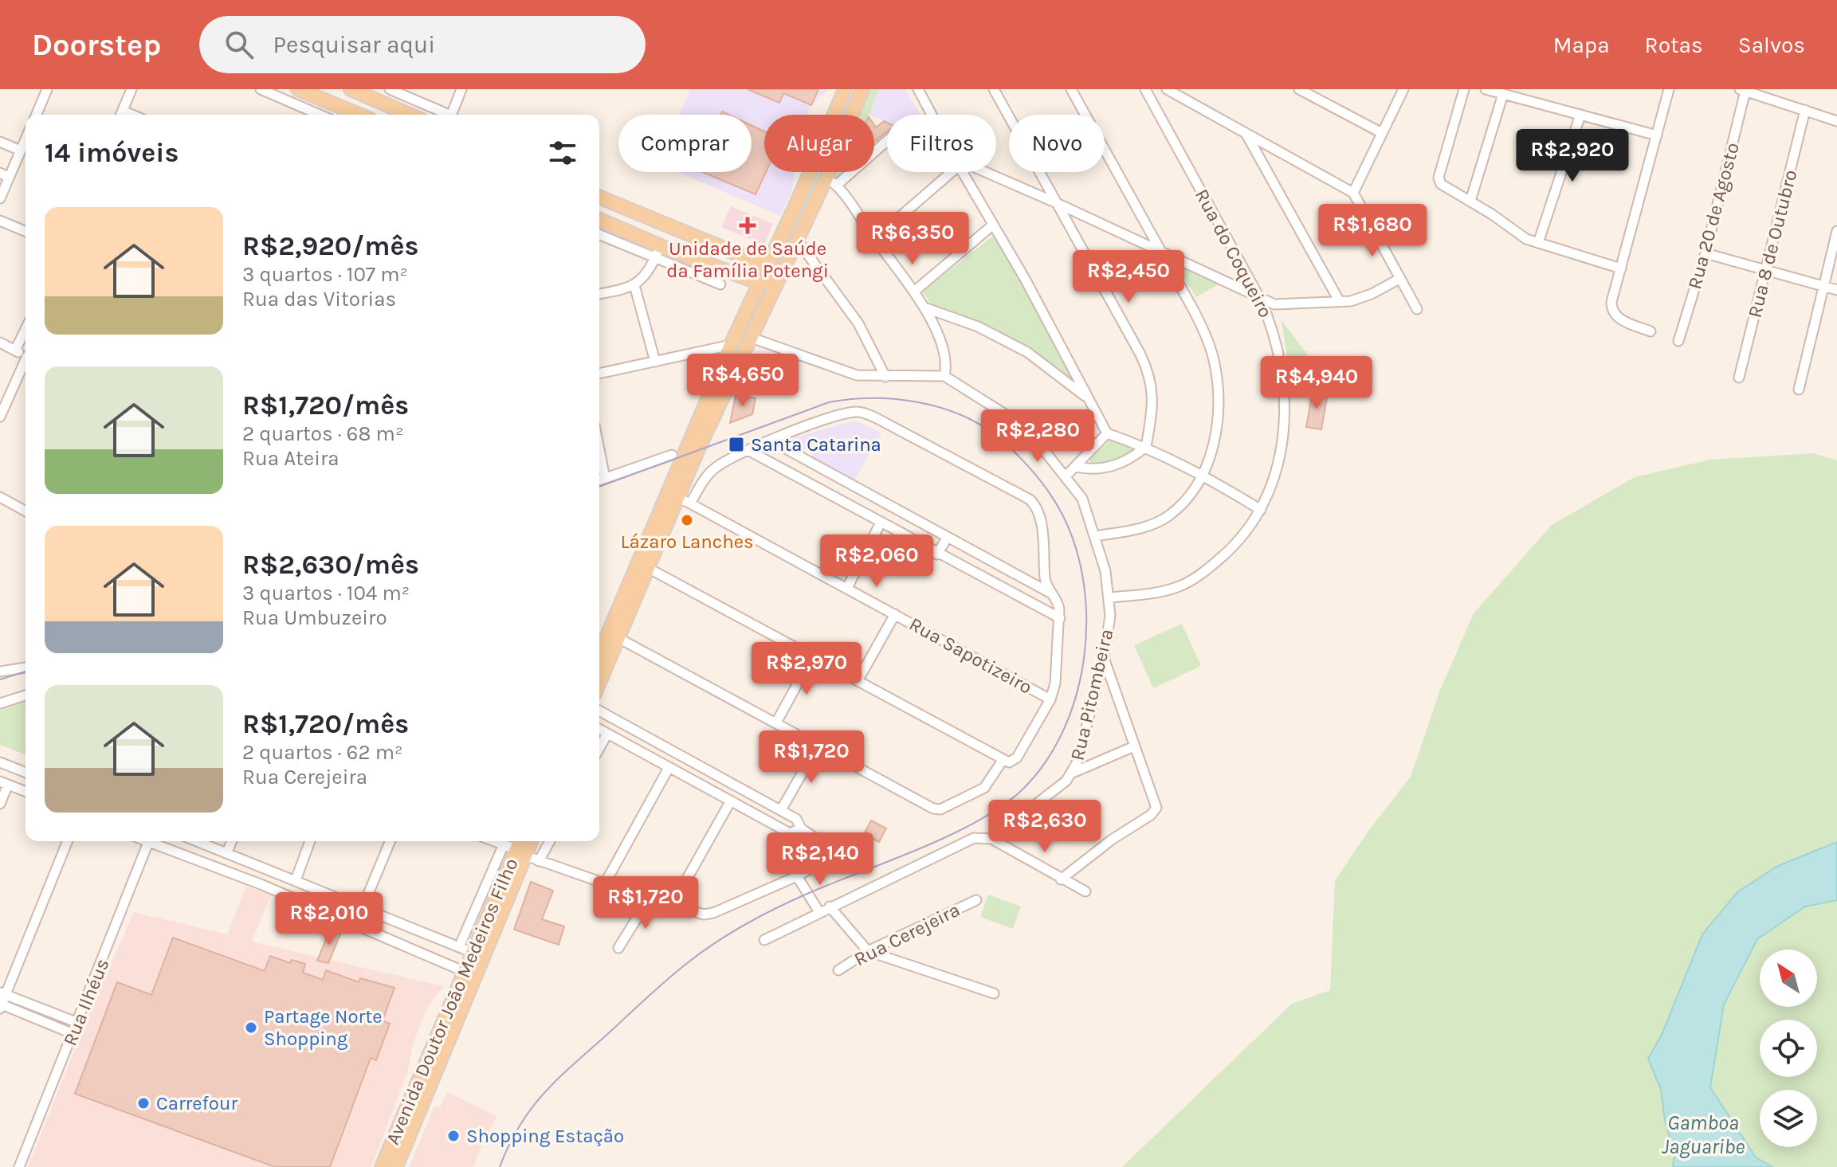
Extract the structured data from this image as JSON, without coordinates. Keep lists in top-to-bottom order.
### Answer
{
  "streets": {
    "main road": ["Avenida Doutor João Medeiros Filho"],
    "street": [
      "Rua 20 de Agosto",
      "Rua 8 de Outubro",
      "Rua do Coqueiro",
      "Rua Sapotizeiro",
      "Rua Pitombeira",
      "Rua Cerejeira",
      "Rua Ilhéus"
    ]
  },
  "crossings": [
    ["Rua do Coqueiro", "Rua Pitombeira"]
  ],
  "water": ["Gamboa Jaguaribe"],
  "places": {
    "health": ["Unidade de Saúde da Família Potengi"],
    "transit": ["Santa Catarina"],
    "other": [
      "Lázaro Lanches",
      "Partage Norte Shopping",
      "Carrefour",
      "Shopping Estação"
    ]
  },
  "north": "top left",
  "page": {
    "header": "Doorstep",
    "search": "Pesquisar aqui",
    "nav": ["Mapa", "Rotas", "Salvos"],
    "chip": [
      "Comprar",
      "Alugar",
      "Filtros",
      "Novo"
    ],
    "heading": "14 imóveis",
    "price": [
      "R$2,920",
      "R$1,680",
      "R$6,350",
      "R$2,450",
      "R$4,650",
      "R$4,940",
      "R$2,280",
      "R$2,060",
      "R$2,970",
      "R$1,720",
      "R$2,630",
      "R$2,140",
      "R$1,720",
      "R$2,010"
    ],
    "list": [
      {
        "name": "R$2,920/mês",
        "note": "3 quartos · 107 m² · Rua das Vitorias"
      },
      {
        "name": "R$1,720/mês",
        "note": "2 quartos · 68 m² · Rua Ateira"
      },
      {
        "name": "R$2,630/mês",
        "note": "3 quartos · 104 m² · Rua Umbuzeiro"
      },
      {
        "name": "R$1,720/mês",
        "note": "2 quartos · 62 m² · Rua Cerejeira"
      }
    ]
  }
}
